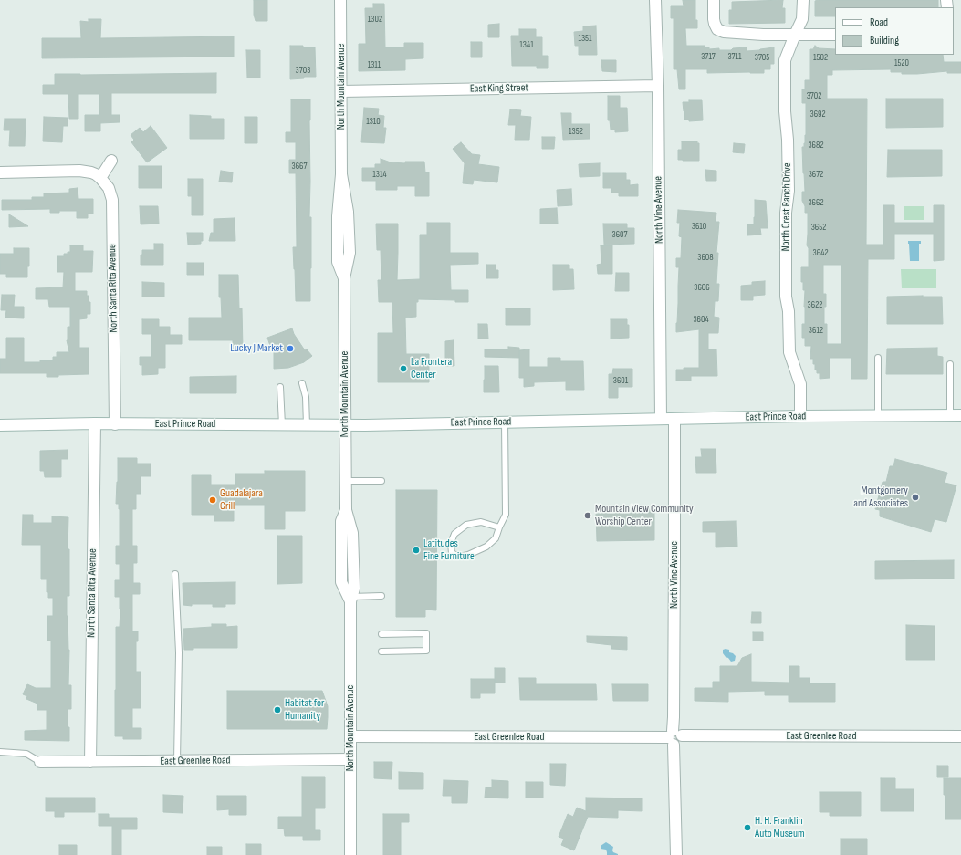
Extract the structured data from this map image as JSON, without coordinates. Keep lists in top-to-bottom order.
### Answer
{
  "streets": {
    "street": [
      "North Mountain Avenue",
      "East King Street",
      "North Crest Ranch Drive",
      "North Vine Avenue",
      "North Santa Rita Avenue",
      "East Prince Road",
      "East Greenlee Road"
    ]
  },
  "crossings": [
    ["North Mountain Avenue", "East King Street"],
    ["North Mountain Avenue", "East Prince Road"],
    ["North Mountain Avenue", "East Greenlee Road"],
    ["East King Street", "North Vine Avenue"],
    ["North Crest Ranch Drive", "East Prince Road"],
    ["North Vine Avenue", "East Prince Road"],
    ["North Vine Avenue", "East Greenlee Road"],
    ["North Santa Rita Avenue", "East Prince Road"],
    ["North Santa Rita Avenue", "East Greenlee Road"]
  ],
  "places": [
    "Lucky J Market",
    "La Frontera Center",
    "Montgomery and Associates",
    "Guadalajara Grill",
    "Mountain View Community Worship Center",
    "Latitudes Fine Furniture",
    "Habitat for Humanity",
    "H. H. Franklin Auto Museum"
  ],
  "house_numbers": [
    "1302",
    "1351",
    "1341",
    "3717",
    "3711",
    "3705",
    "1502",
    "1520",
    "1311",
    "3703",
    "3702",
    "3692",
    "1310",
    "1352",
    "3682",
    "3667",
    "1314",
    "3672",
    "3662",
    "3610",
    "3652",
    "3607",
    "3642",
    "3608",
    "3606",
    "3622",
    "3604",
    "3612",
    "3601"
  ],
  "legend": ["Road", "Building"]
}
